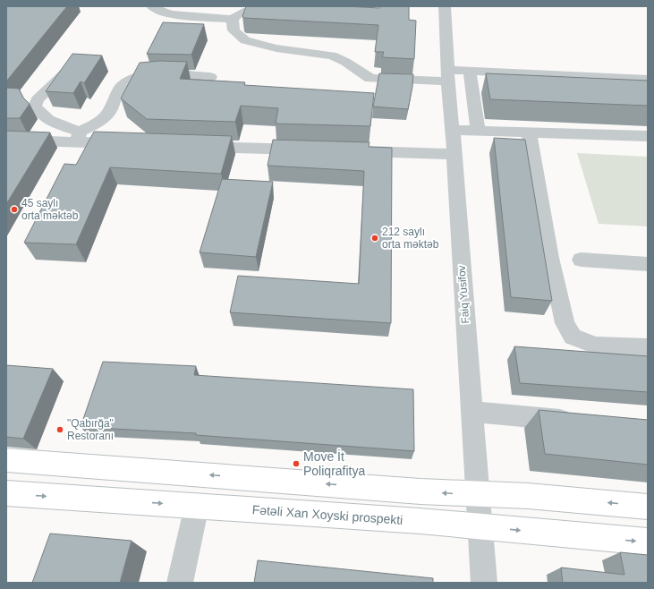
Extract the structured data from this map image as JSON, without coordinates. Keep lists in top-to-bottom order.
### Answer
{
  "streets": {
    "main road": ["Fətəli Xan Xoyski prospekti"],
    "street": ["Faiq Yusifov"]
  },
  "crossings": [
    ["Faiq Yusifov", "Fətəli Xan Xoyski prospekti"]
  ],
  "places": [
    "45 saylı orta məktəb",
    "212 saylı orta məktəb",
    "\"Qabırğa\" Restoranı",
    "Move İt Poliqrafitya"
  ]
}
